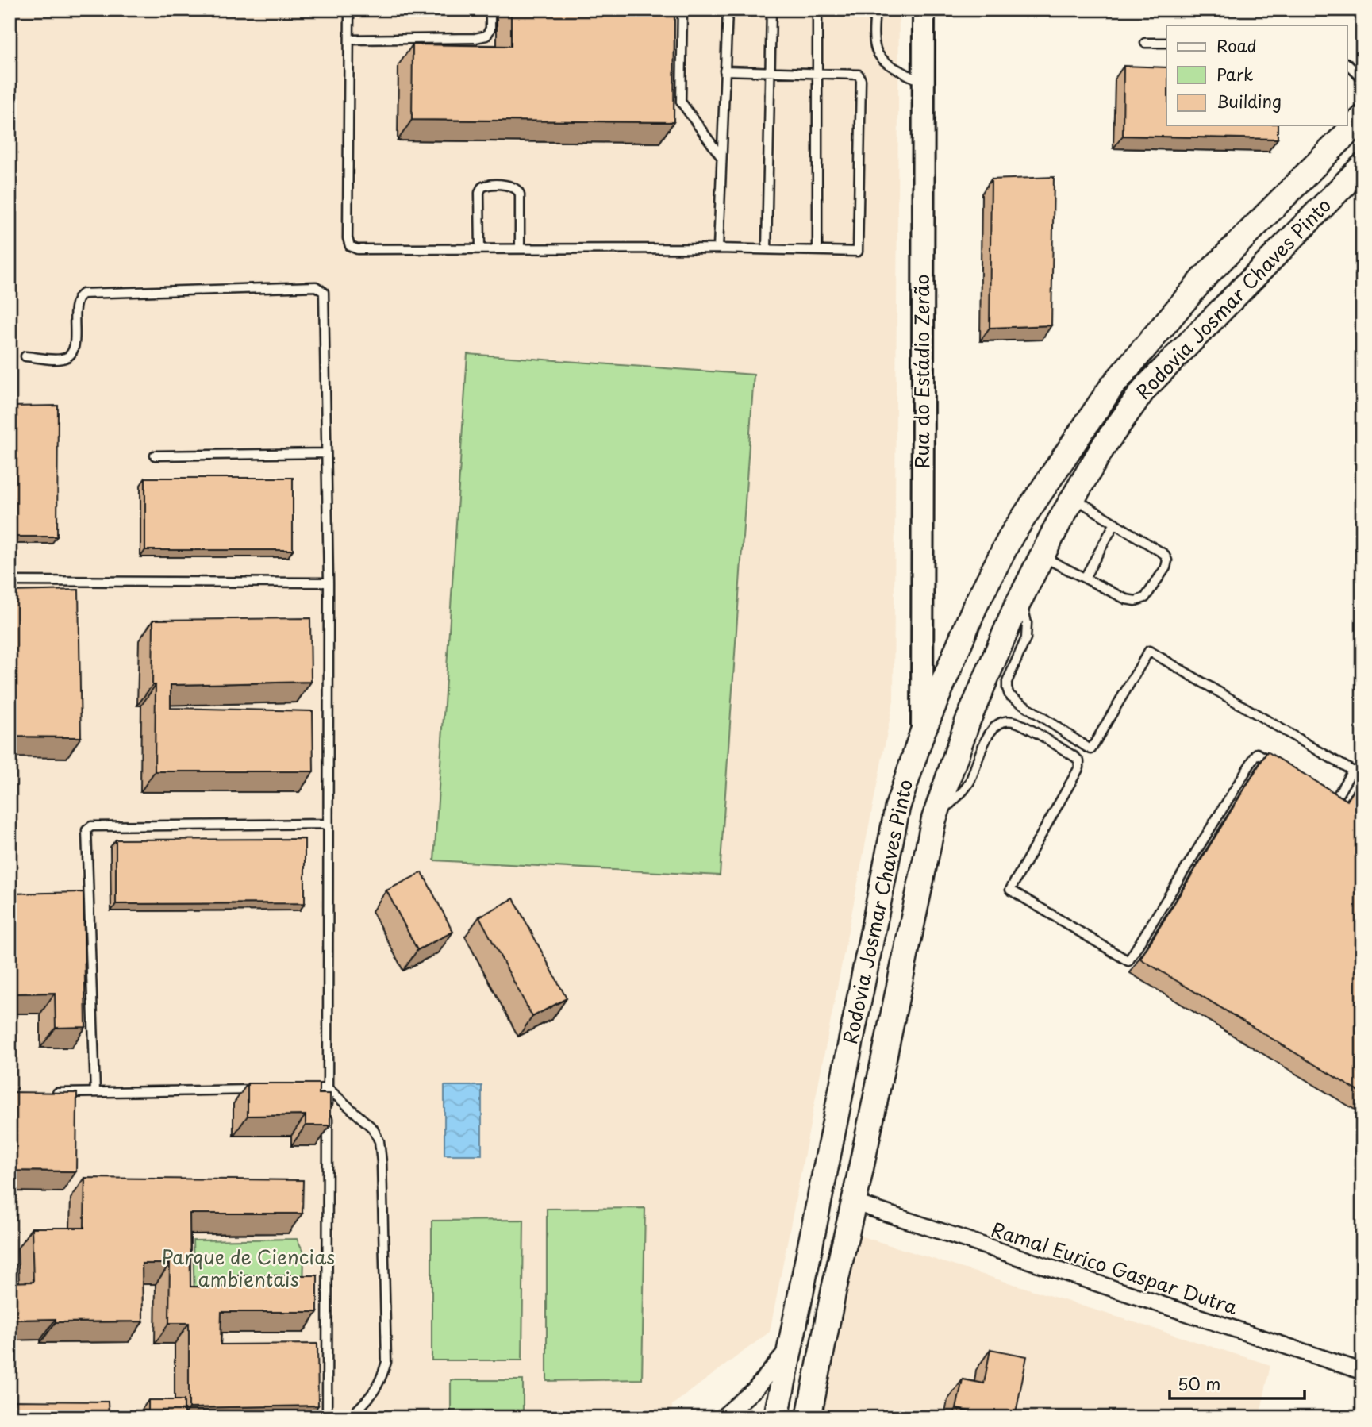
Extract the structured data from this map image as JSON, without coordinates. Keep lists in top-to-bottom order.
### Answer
{
  "streets": {
    "main road": ["Rodovia Josmar Chaves Pinto"],
    "street": ["Rua do Estádio Zerão", "Ramal Eurico Gaspar Dutra"]
  },
  "crossings": [
    ["Rodovia Josmar Chaves Pinto", "Rua do Estádio Zerão"],
    ["Rodovia Josmar Chaves Pinto", "Ramal Eurico Gaspar Dutra"]
  ],
  "parks": ["Parque de Ciencias ambientais"],
  "legend": ["Road", "Park", "Building"],
  "scale_bar": "50 m"
}
